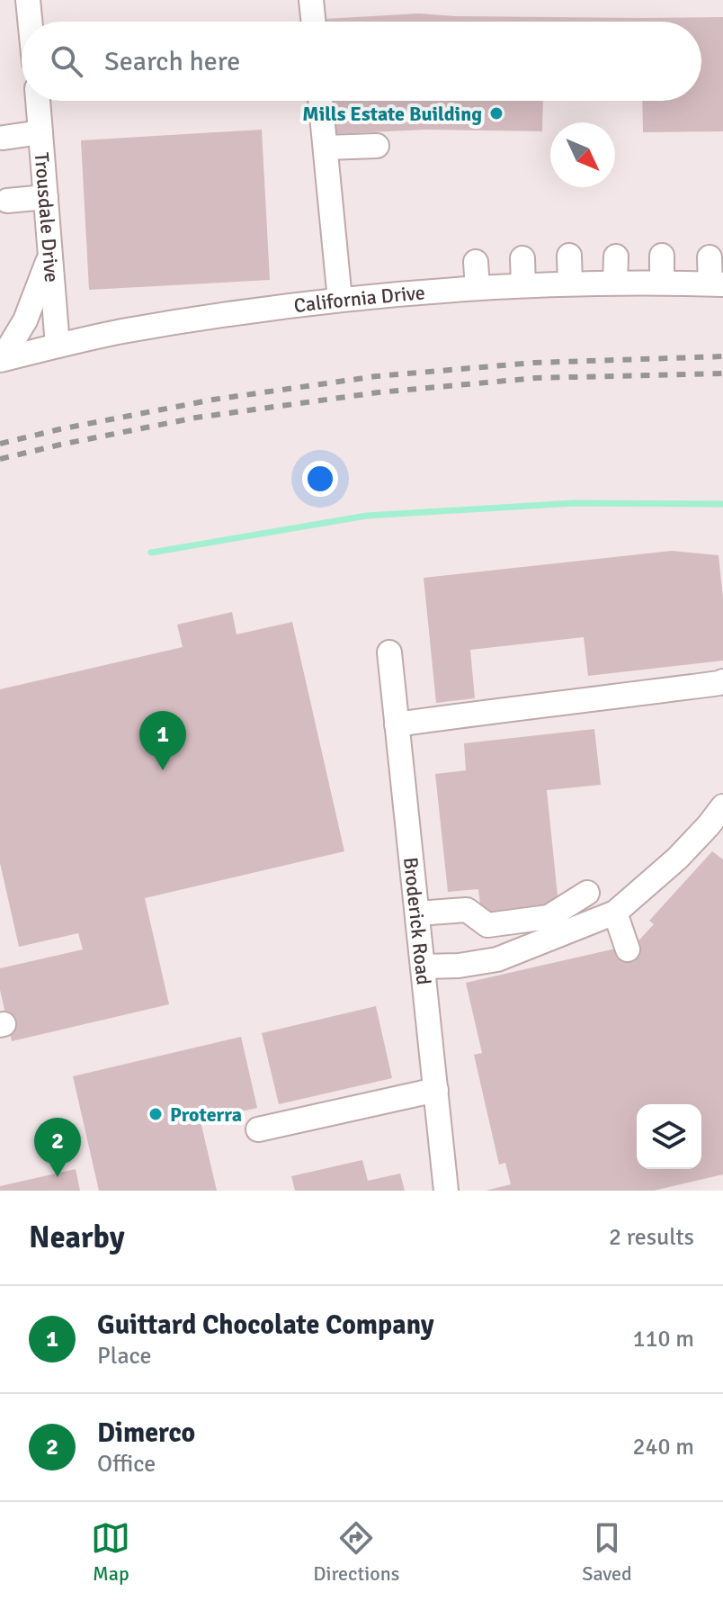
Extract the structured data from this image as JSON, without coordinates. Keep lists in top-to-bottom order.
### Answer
{
  "streets": {
    "street": ["Trousdale Drive", "California Drive", "Broderick Road"]
  },
  "crossings": [
    ["Trousdale Drive", "California Drive"]
  ],
  "places": ["Mills Estate Building", "Proterra"],
  "north": "bottom right",
  "page": {
    "search": "Search here",
    "pins": ["1", "2"],
    "heading": ["Nearby", "2 results"],
    "list": [
      {
        "mark": "1",
        "name": "Guittard Chocolate Company",
        "note": "Place",
        "value": "110 m"
      },
      {
        "mark": "2",
        "name": "Dimerco",
        "note": "Office",
        "value": "240 m"
      }
    ],
    "nav": ["Map", "Directions", "Saved"]
  }
}
